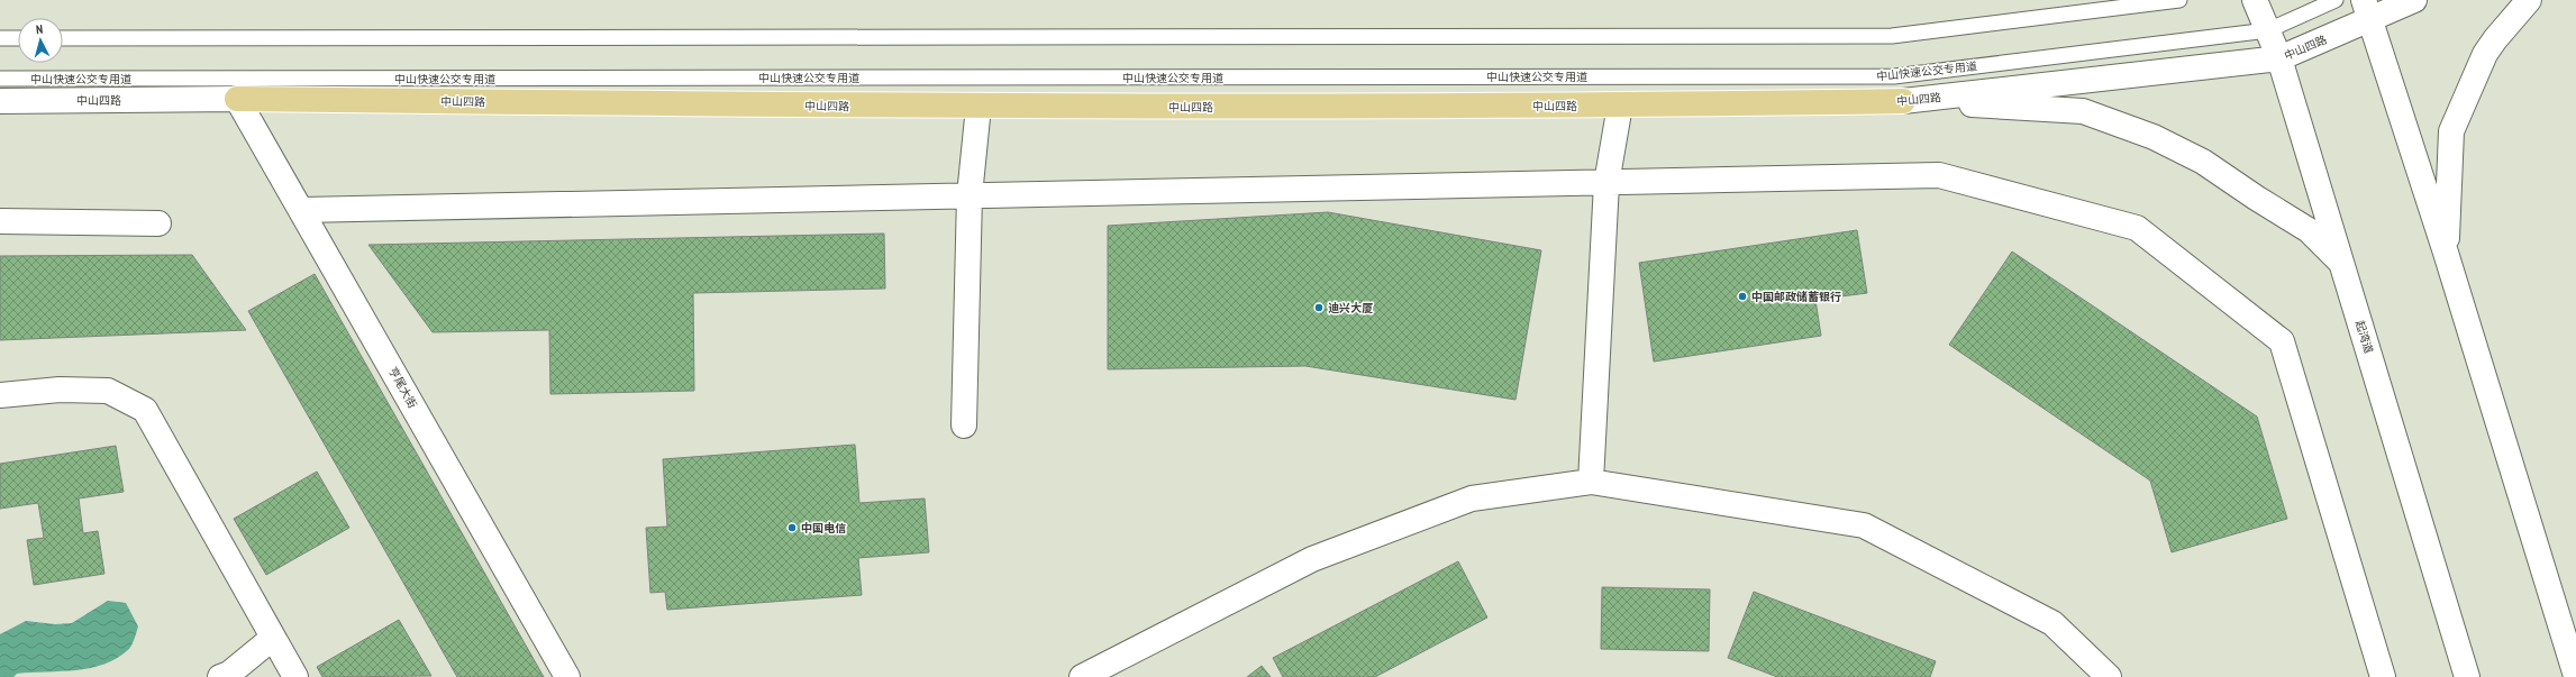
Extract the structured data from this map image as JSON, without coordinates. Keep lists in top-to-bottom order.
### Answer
{
  "streets": {
    "main road": ["中山四路"],
    "street": ["起湾道", "亨尾大街"],
    "lane": ["中山快速公交专用道"]
  },
  "crossings": [
    ["中山四路", "起湾道"],
    ["中山四路", "亨尾大街"],
    ["中山快速公交专用道", "起湾道"]
  ],
  "places": ["中国邮政储蓄银行", "迪兴大厦", "中国电信"],
  "north": "top"
}
